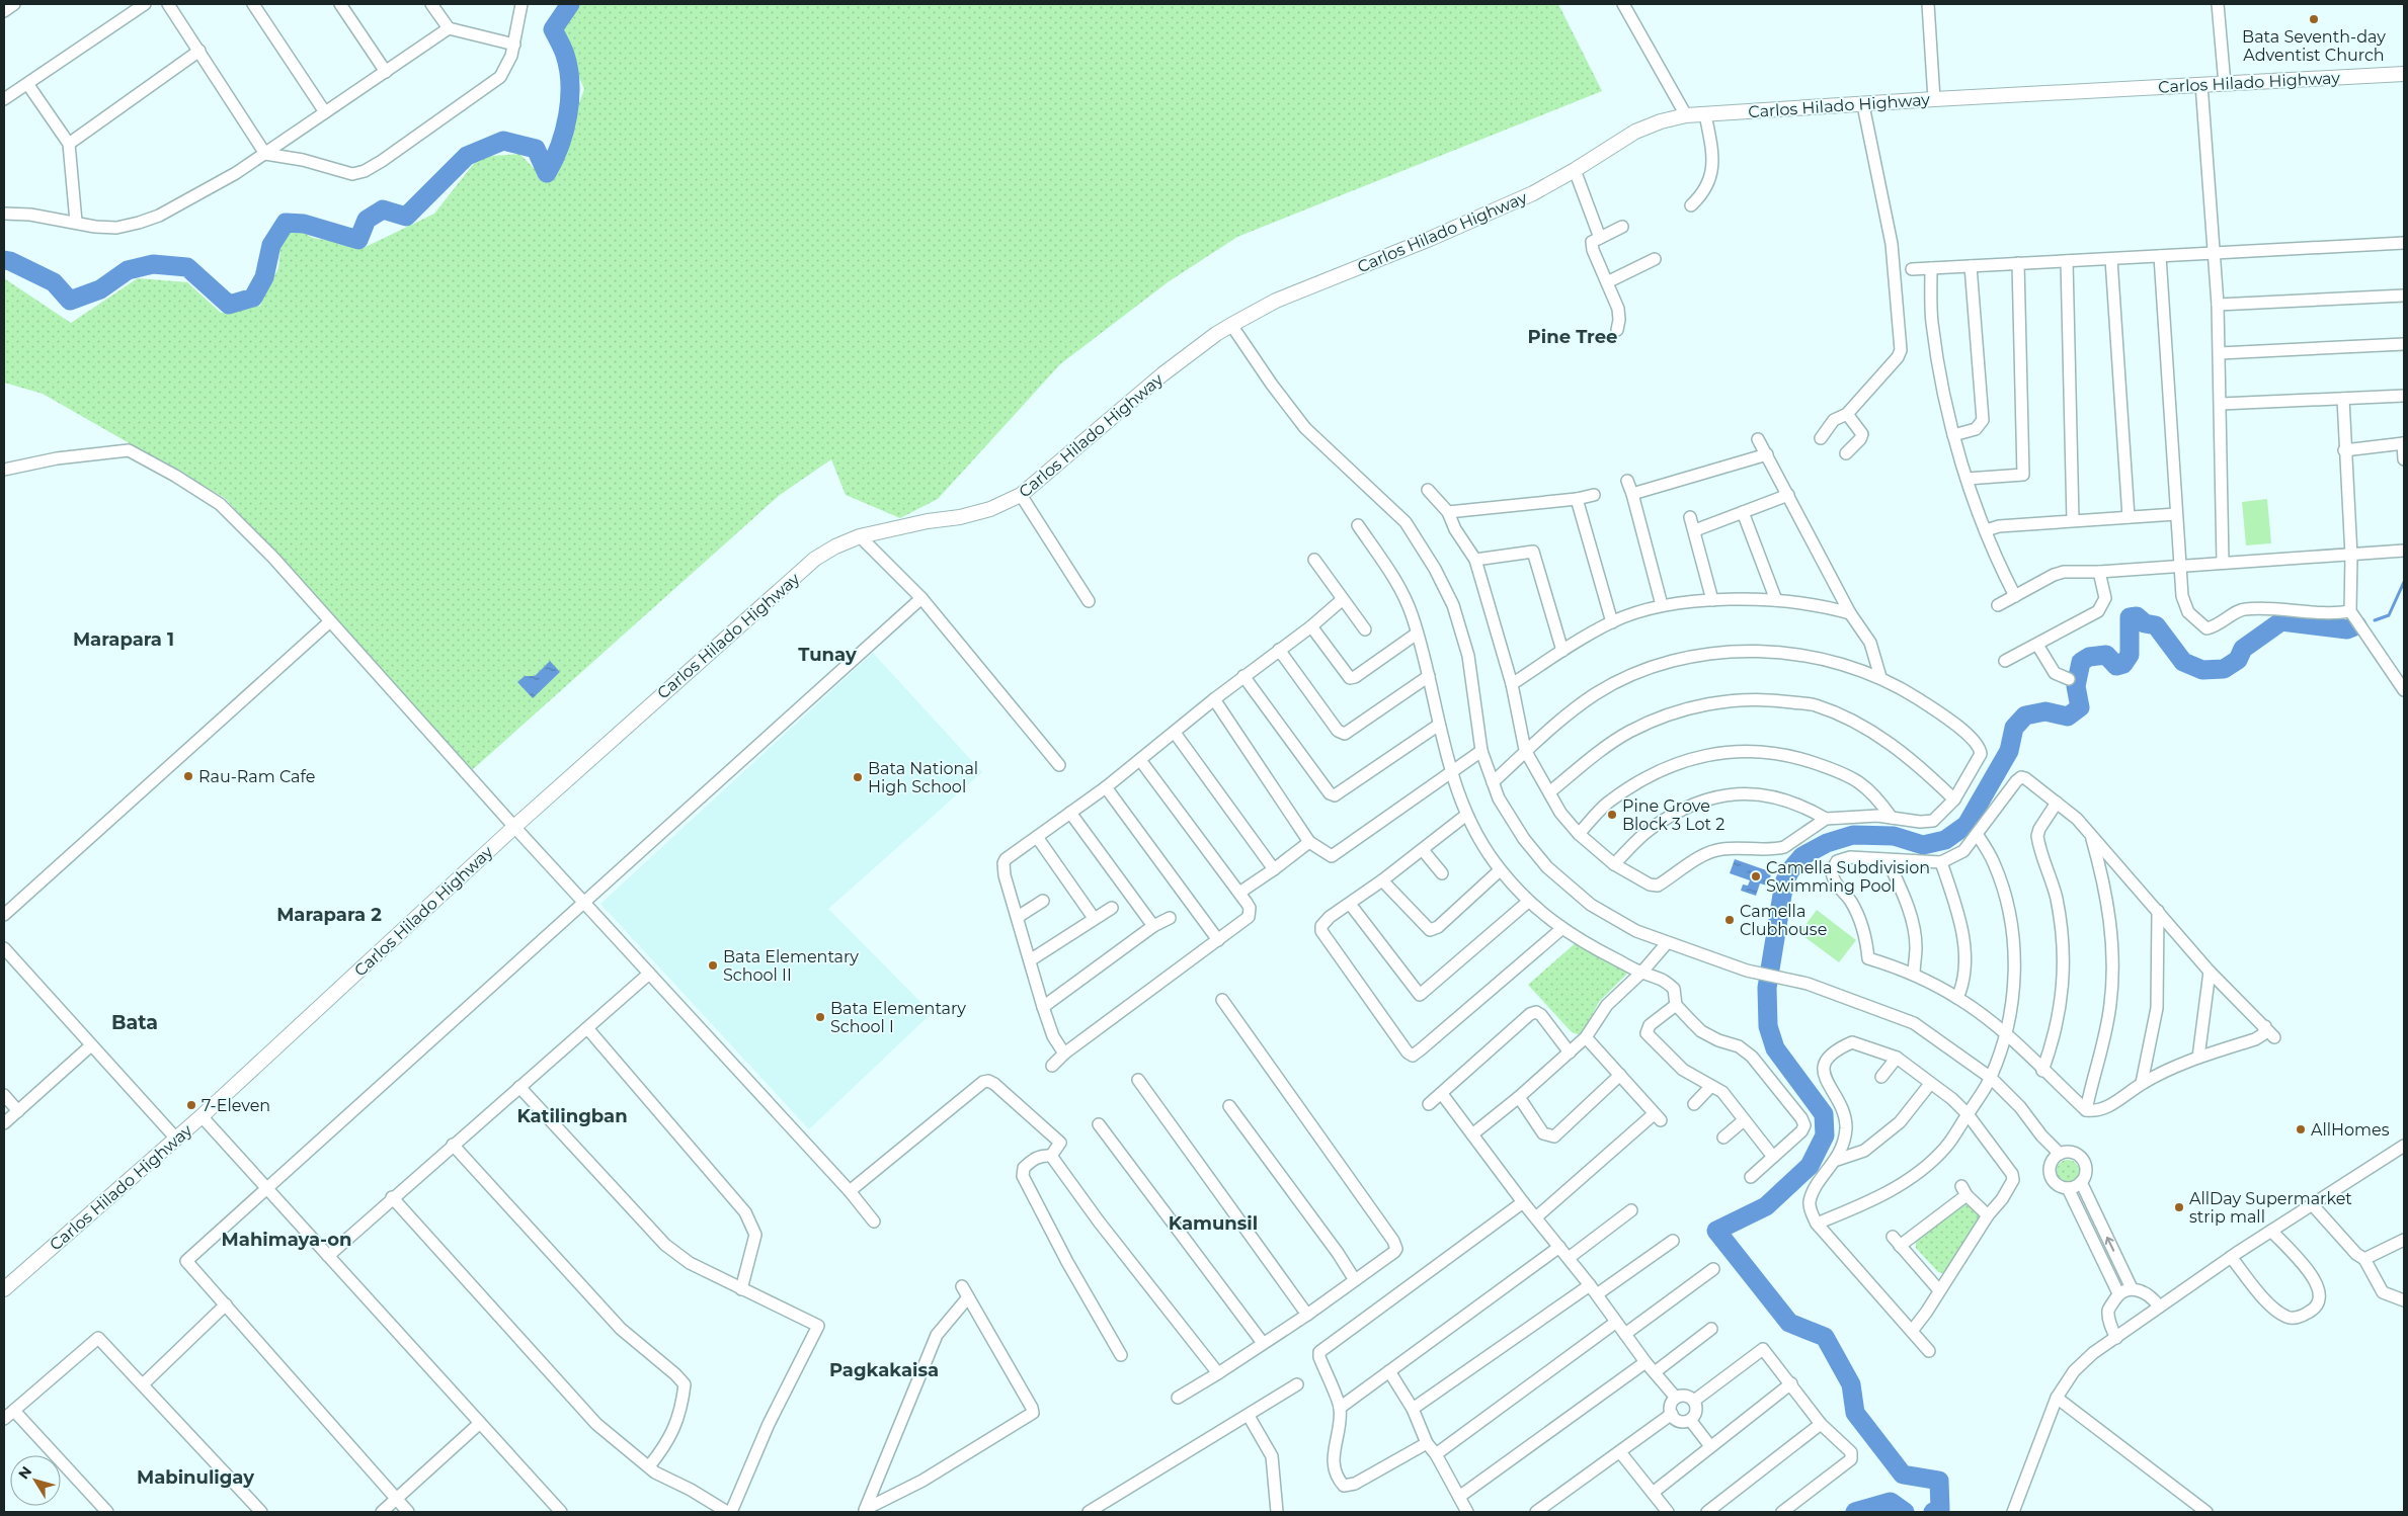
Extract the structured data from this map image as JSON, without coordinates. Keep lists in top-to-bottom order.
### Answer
{
  "streets": {
    "main road": ["Carlos Hilado Highway"]
  },
  "districts": [
    "Pine Tree",
    "Marapara 1",
    "Tunay",
    "Marapara 2",
    "Bata",
    "Katilingban",
    "Kamunsil",
    "Mahimaya-on",
    "Pagkakaisa",
    "Mabinuligay"
  ],
  "places": [
    "Bata Seventh-day Adventist Church",
    "Rau-Ram Cafe",
    "Bata National High School",
    "Pine Grove Block 3 Lot 2",
    "Camella Subdivision Swimming Pool",
    "Camella Clubhouse",
    "Bata Elementary School II",
    "Bata Elementary School I",
    "7-Eleven",
    "AllHomes",
    "AllDay Supermarket strip mall"
  ],
  "north": "top left"
}
